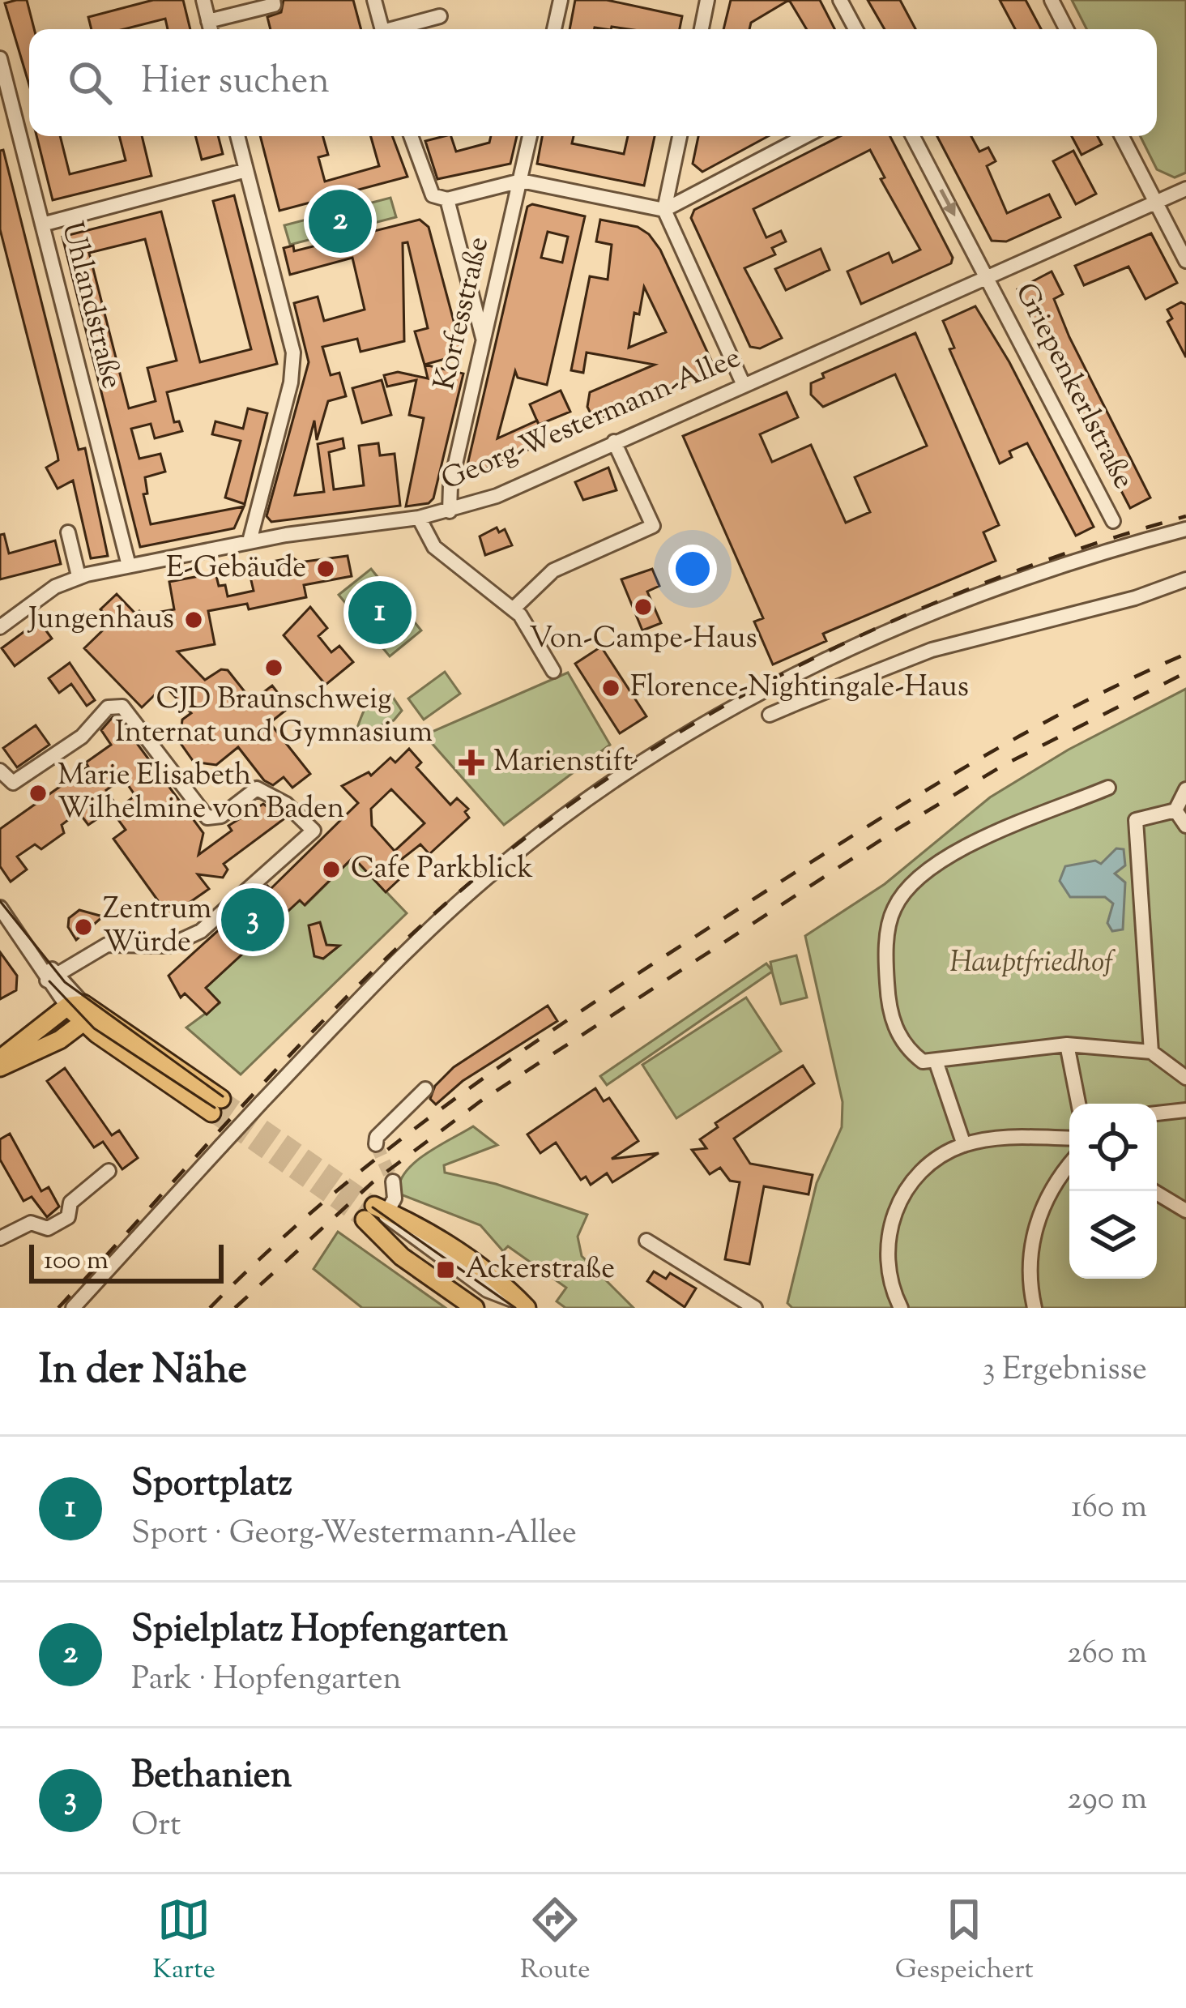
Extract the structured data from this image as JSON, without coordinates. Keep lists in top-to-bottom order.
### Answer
{
  "streets": {
    "street": [
      "Uhlandstraße",
      "Korfesstraße",
      "Griepenkerlstraße",
      "Georg-Westermann-Allee"
    ]
  },
  "crossings": [
    ["Uhlandstraße", "Georg-Westermann-Allee"],
    ["Korfesstraße", "Georg-Westermann-Allee"],
    ["Griepenkerlstraße", "Georg-Westermann-Allee"]
  ],
  "one_way": ["Griepenkerlstraße"],
  "parks": ["Hauptfriedhof"],
  "places": {
    "other": [
      "E-Gebäude",
      "Von-Campe-Haus",
      "Jungenhaus",
      "CJD Braunschweig Internat und Gymnasium",
      "Florence-Nightingale-Haus",
      "Marie Elisabeth Wilhelmine von Baden",
      "Cafe Parkblick",
      "Zentrum Würde"
    ],
    "health": ["Marienstift"],
    "transit": ["Ackerstraße"]
  },
  "scale_bar": "100 m",
  "page": {
    "search": "Hier suchen",
    "pins": ["2", "1", "3"],
    "scale": "100 m",
    "heading": ["In der Nähe", "3 Ergebnisse"],
    "list": [
      {
        "mark": "1",
        "name": "Sportplatz",
        "note": "Sport · Georg-Westermann-Allee",
        "value": "160 m"
      },
      {
        "mark": "2",
        "name": "Spielplatz Hopfengarten",
        "note": "Park · Hopfengarten",
        "value": "260 m"
      },
      {
        "mark": "3",
        "name": "Bethanien",
        "note": "Ort",
        "value": "290 m"
      }
    ],
    "nav": ["Karte", "Route", "Gespeichert"]
  }
}
